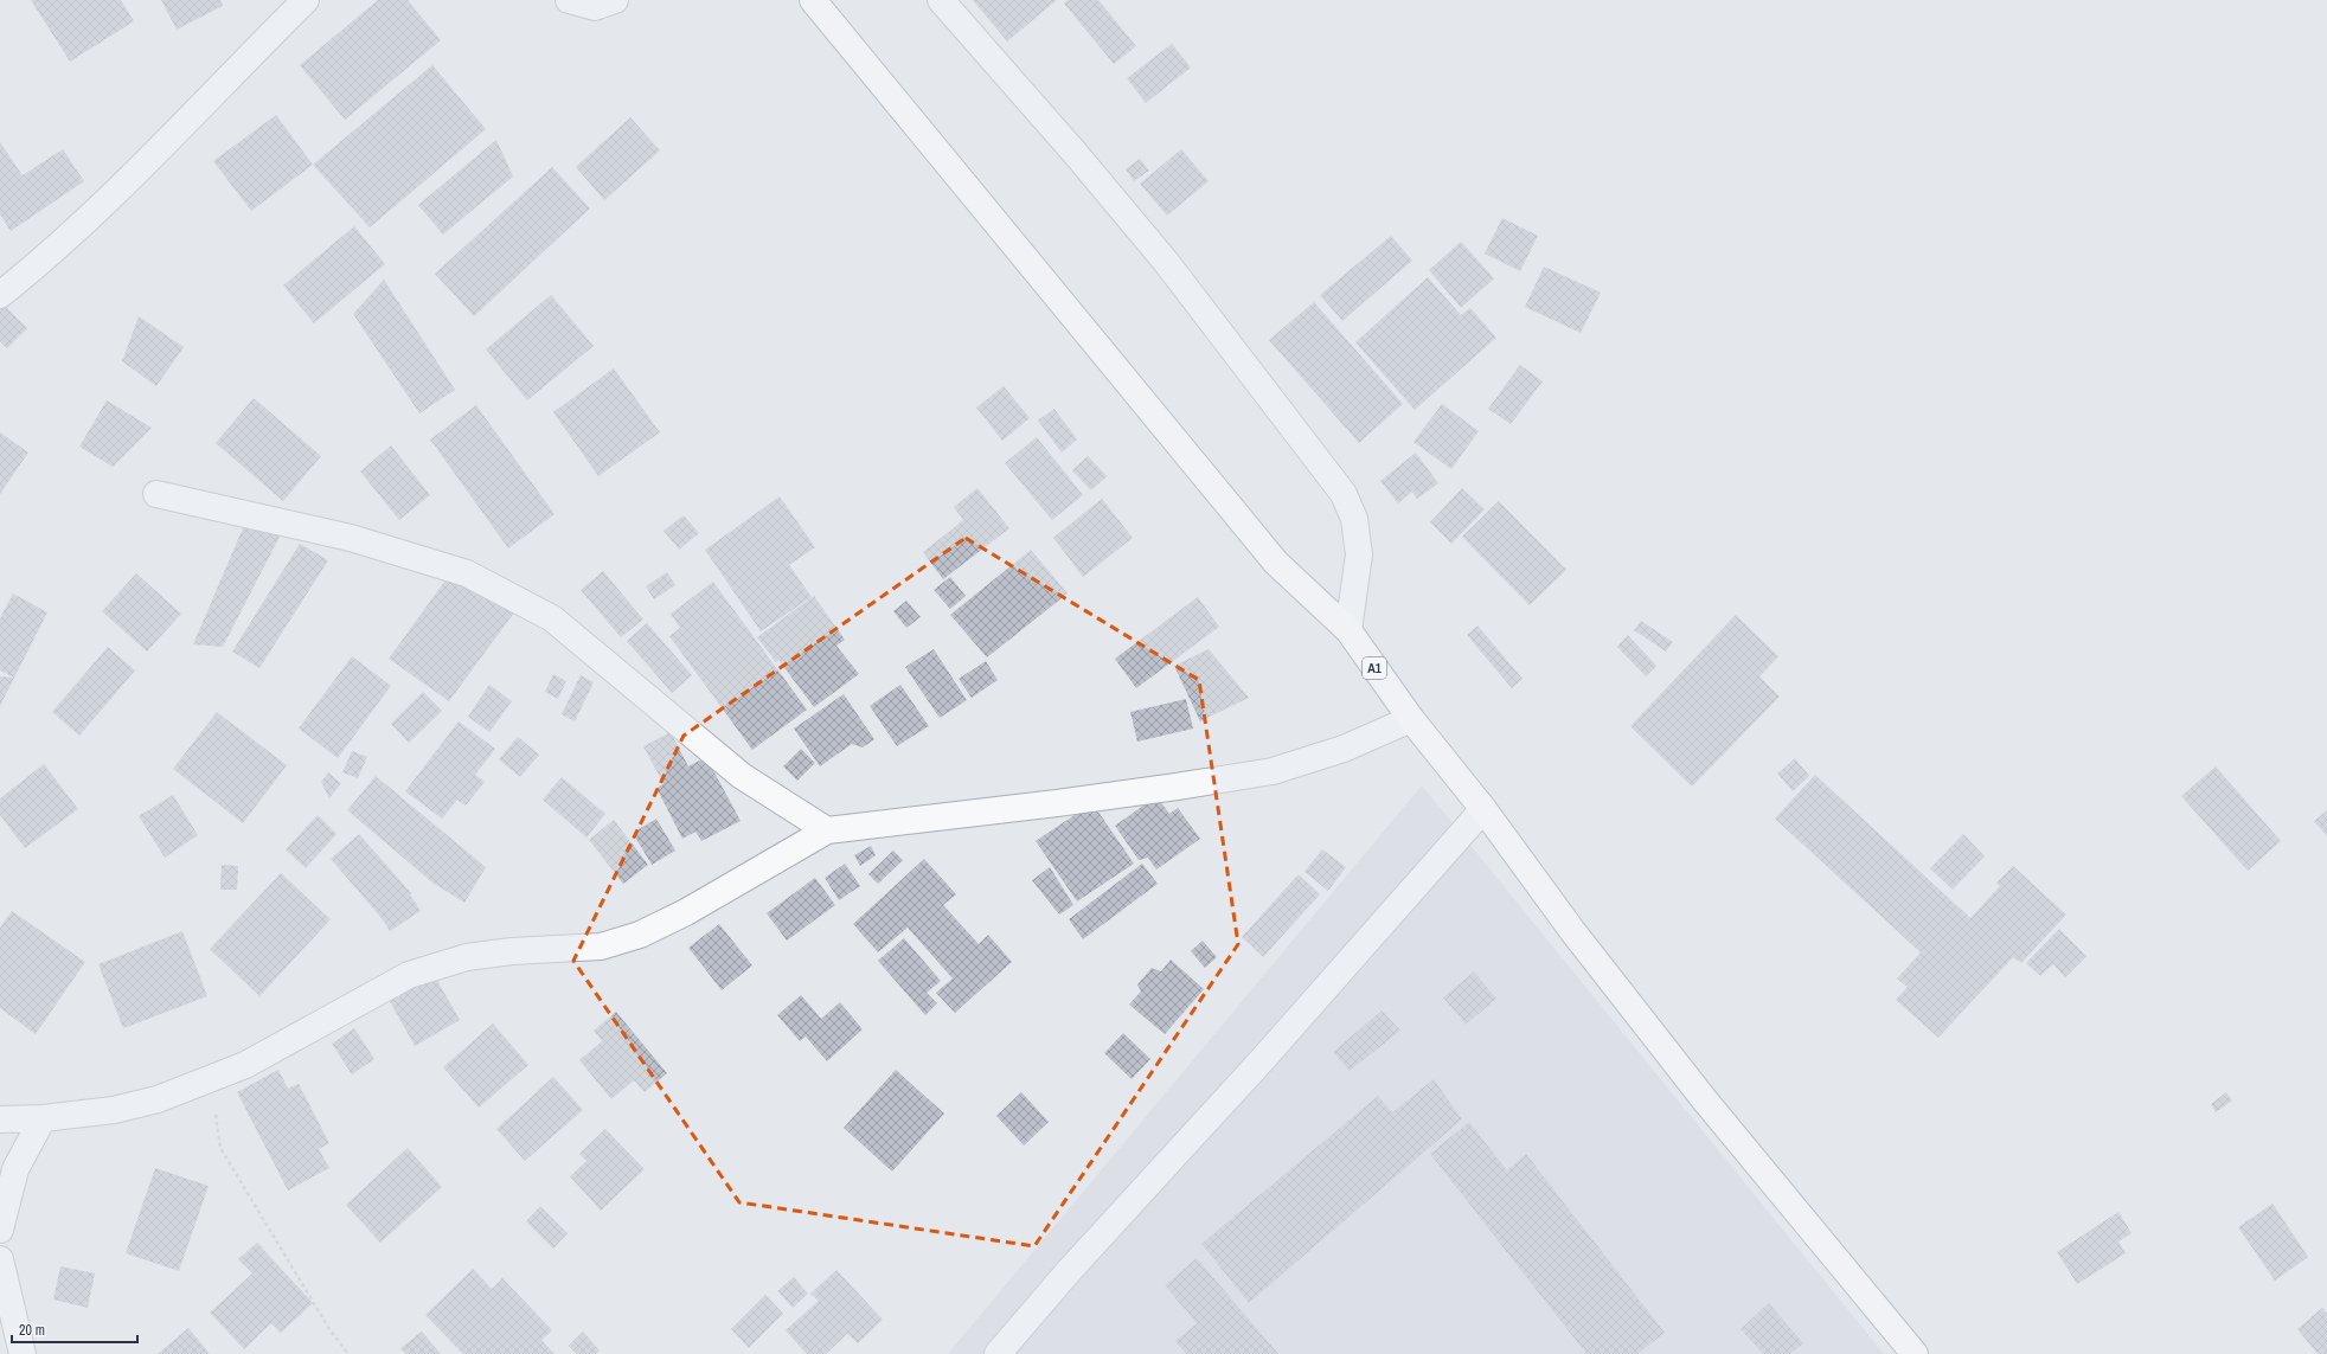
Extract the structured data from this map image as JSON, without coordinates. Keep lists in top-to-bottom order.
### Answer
{
  "streets": {
    "highway": ["A1"]
  },
  "scale_bar": "20 m"
}
